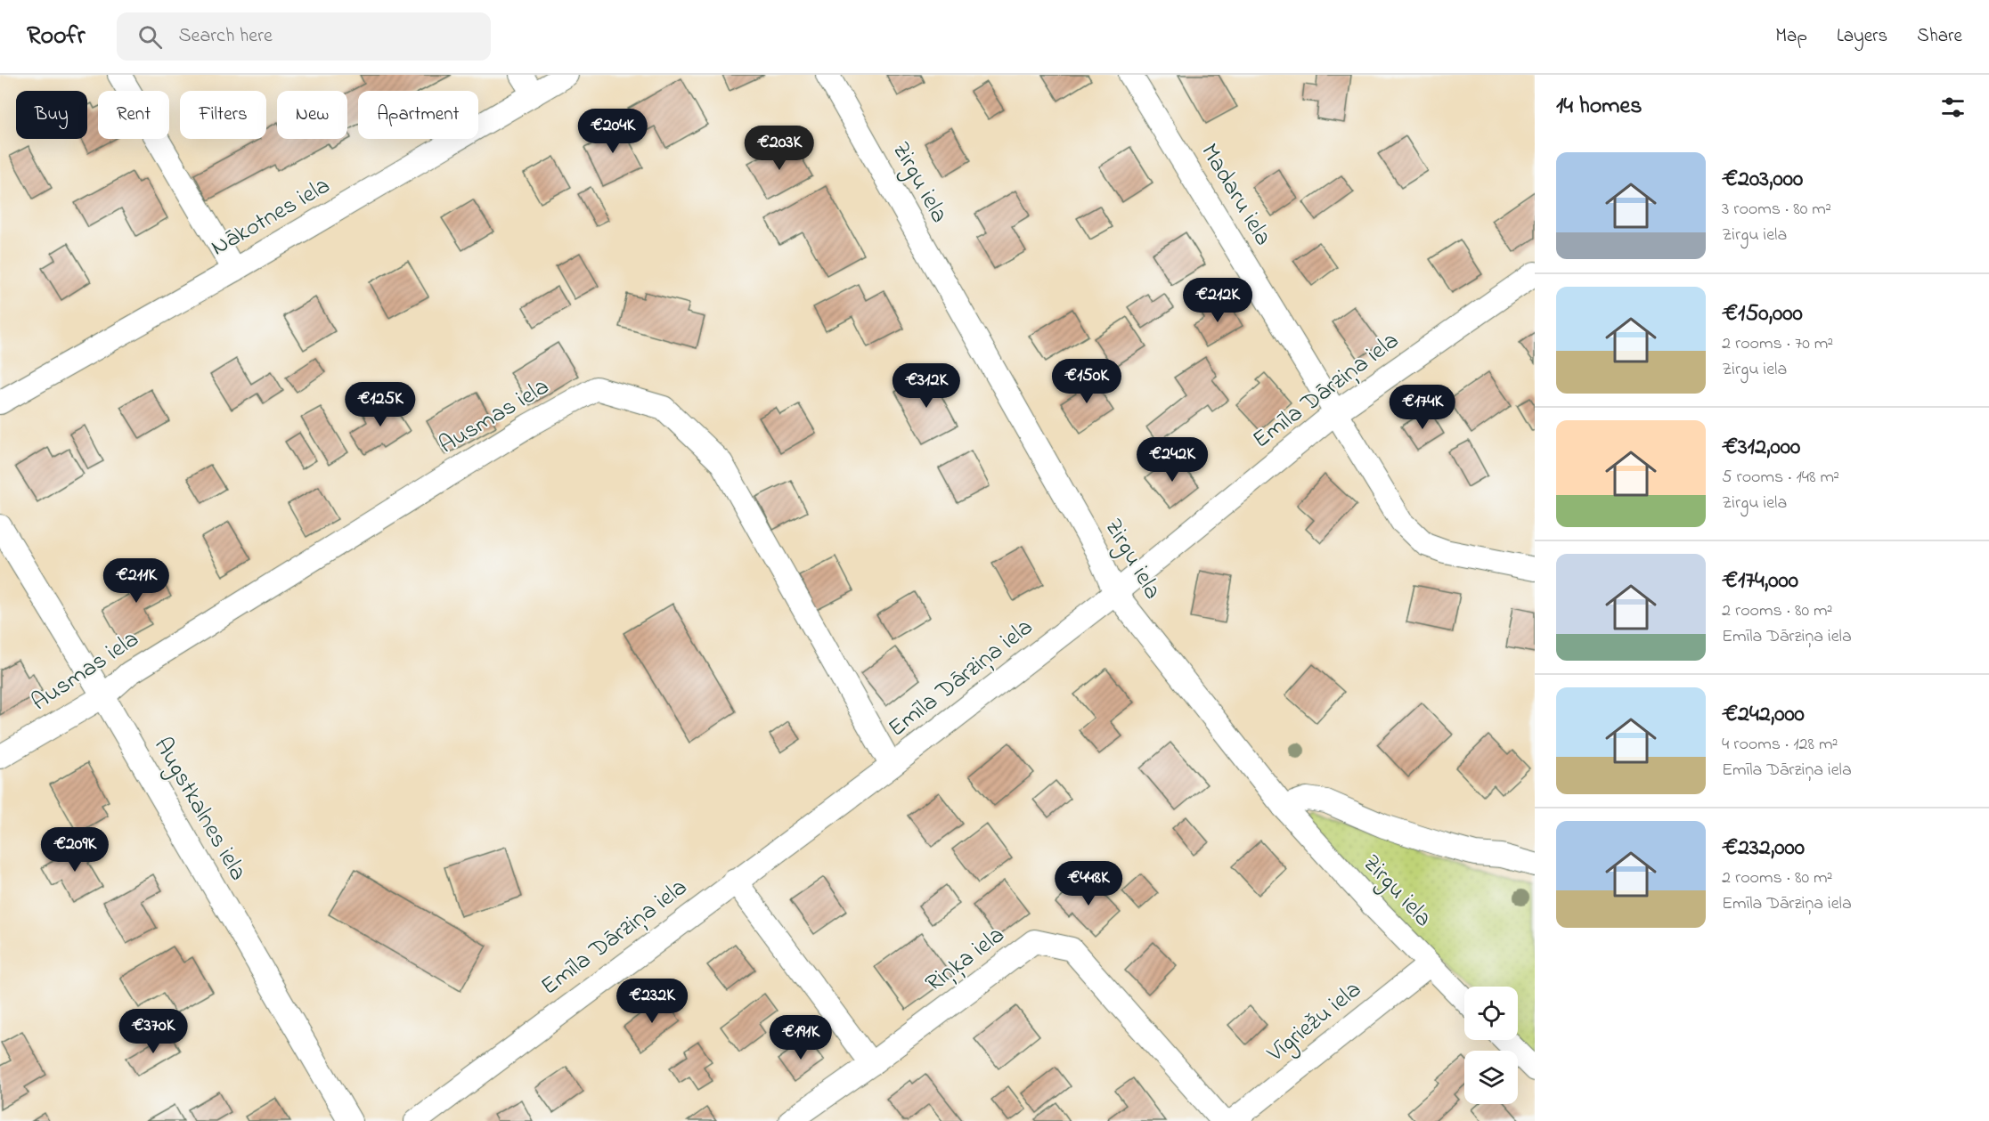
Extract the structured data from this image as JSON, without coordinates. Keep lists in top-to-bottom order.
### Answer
{
  "streets": {
    "street": [
      "Zirgu iela",
      "Madaru iela",
      "Nākotnes iela",
      "Emīla Dārziņa iela",
      "Ausmas iela",
      "Augstkalnes iela",
      "Riņķa iela",
      "Vīgriežu iela"
    ]
  },
  "crossings": [
    ["Zirgu iela", "Emīla Dārziņa iela"],
    ["Zirgu iela", "Vīgriežu iela"],
    ["Madaru iela", "Emīla Dārziņa iela"],
    ["Emīla Dārziņa iela", "Ausmas iela"],
    ["Ausmas iela", "Augstkalnes iela"]
  ],
  "page": {
    "header": "Roofr",
    "search": "Search here",
    "nav": ["Map", "Layers", "Share"],
    "heading": "14 homes",
    "chip": [
      "Buy",
      "Rent",
      "Filters",
      "New",
      "Apartment"
    ],
    "price": [
      "€204K",
      "€203K",
      "€212K",
      "€150K",
      "€312K",
      "€125K",
      "€174K",
      "€242K",
      "€211K",
      "€209K",
      "€448K",
      "€232K",
      "€370K",
      "€191K"
    ],
    "list": [
      {
        "name": "€203,000",
        "note": "3 rooms · 80 m² · Zirgu iela"
      },
      {
        "name": "€150,000",
        "note": "2 rooms · 70 m² · Zirgu iela"
      },
      {
        "name": "€312,000",
        "note": "5 rooms · 148 m² · Zirgu iela"
      },
      {
        "name": "€174,000",
        "note": "2 rooms · 80 m² · Emīla Dārziņa iela"
      },
      {
        "name": "€242,000",
        "note": "4 rooms · 128 m² · Emīla Dārziņa iela"
      },
      {
        "name": "€232,000",
        "note": "2 rooms · 80 m² · Emīla Dārziņa iela"
      }
    ]
  }
}
